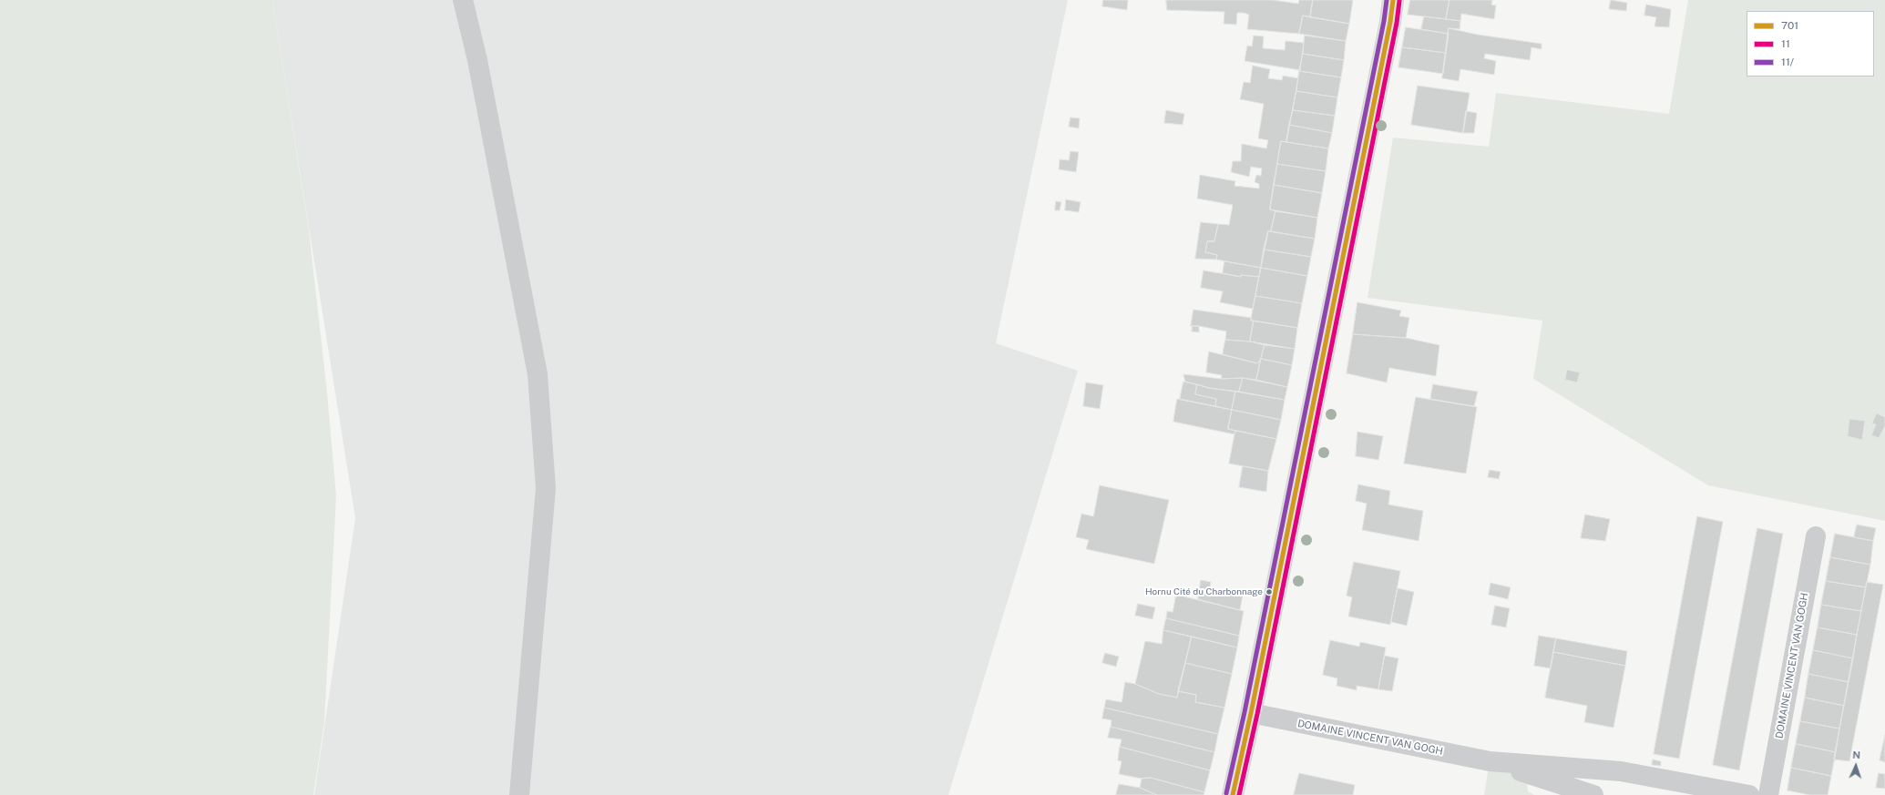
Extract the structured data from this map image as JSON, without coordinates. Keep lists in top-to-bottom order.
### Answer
{
  "streets": {
    "street": ["DOMAINE VINCENT VAN GOGH"]
  },
  "places": ["Hornu Cité du Charbonnage"],
  "lines": ["transit line 701", "transit line 11/", "transit line 11"],
  "legend": ["701", "11", "11/"],
  "north": "top"
}
